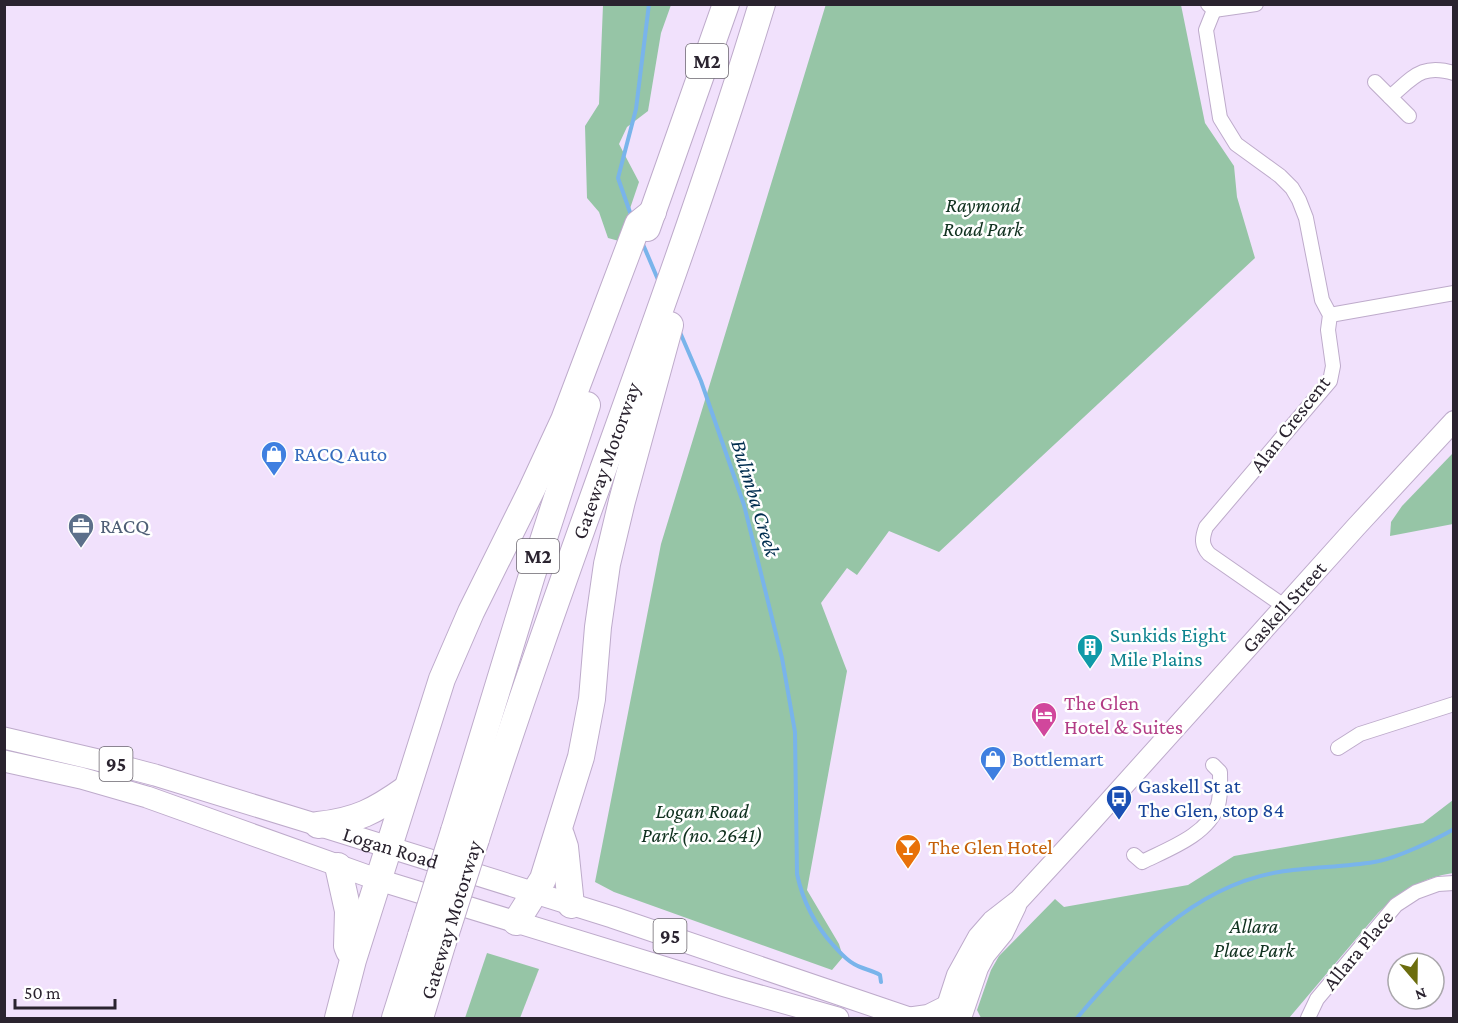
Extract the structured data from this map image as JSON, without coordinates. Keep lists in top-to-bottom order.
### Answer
{
  "streets": {
    "highway": ["M2", "Gateway Motorway"],
    "main road": ["95", "Logan Road"],
    "street": ["Alan Crescent", "Gaskell Street", "Allara Place"]
  },
  "crossings": [
    ["Alan Crescent", "Gaskell Street"]
  ],
  "water": ["Bulimba Creek"],
  "parks": ["Raymond Road Park", "Logan Road Park (no. 2641)", "Allara Place Park"],
  "places": {
    "shop": ["RACQ Auto", "Bottlemart"],
    "office": ["RACQ"],
    "building": ["Sunkids Eight Mile Plains"],
    "hotel": ["The Glen Hotel & Suites"],
    "bus stop": ["Gaskell St at The Glen, stop 84"],
    "bar": ["The Glen Hotel"]
  },
  "scale_bar": "50 m",
  "north": "bottom"
}
